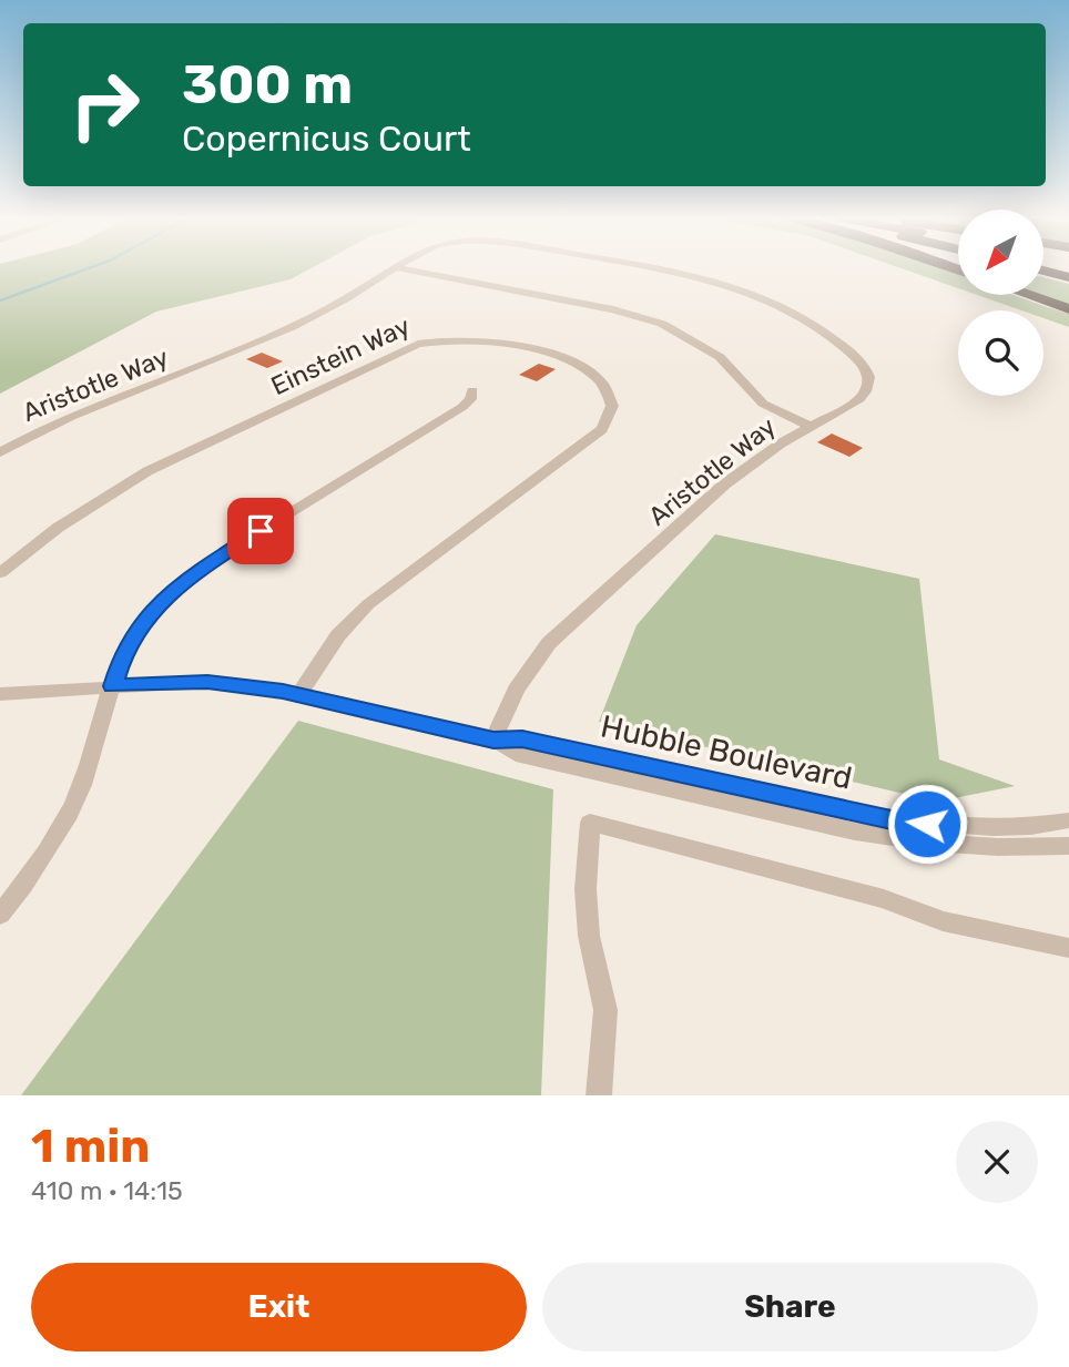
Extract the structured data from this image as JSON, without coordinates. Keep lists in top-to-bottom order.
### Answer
{
  "streets": {
    "street": ["Einstein Way", "Aristotle Way", "Hubble Boulevard"]
  },
  "crossings": [
    ["Einstein Way", "Hubble Boulevard"],
    ["Aristotle Way", "Hubble Boulevard"]
  ],
  "north": "bottom left",
  "page": {
    "turn": ["300 m", "Copernicus Court"],
    "heading": ["1 min", "410 m · 14:15"],
    "buttons": ["Exit", "Share"]
  }
}
